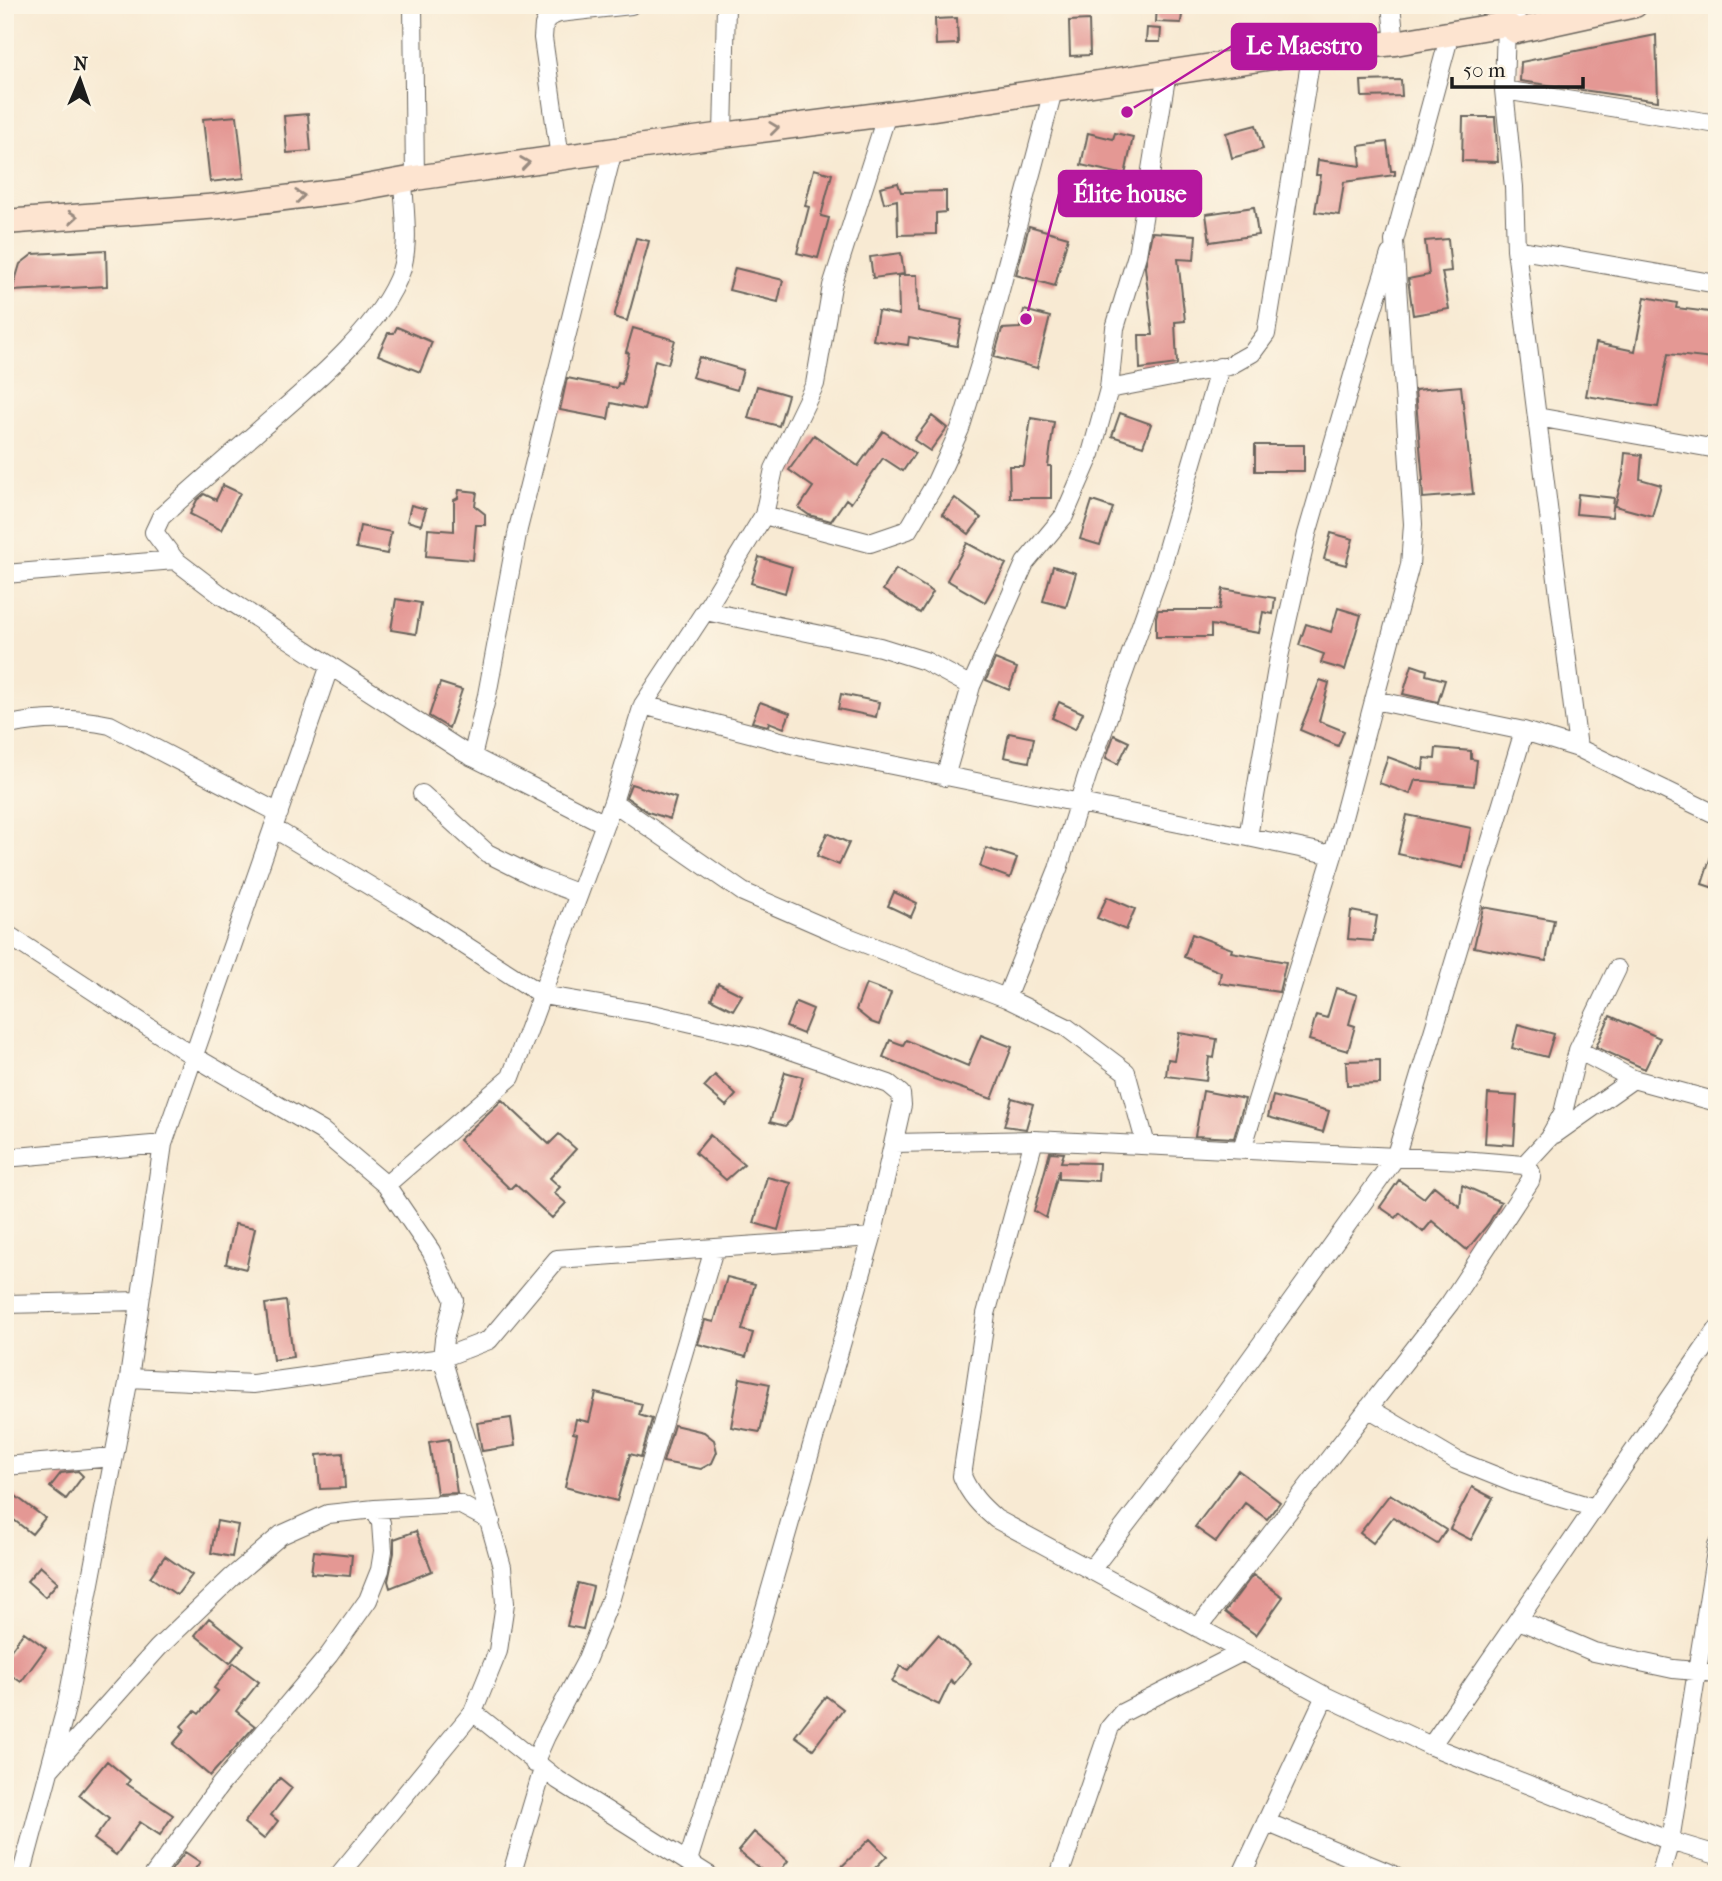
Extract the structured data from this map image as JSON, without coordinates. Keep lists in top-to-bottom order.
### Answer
{
  "places": ["Le Maestro", "Élite house"],
  "scale_bar": "50 m",
  "north": "top"
}
